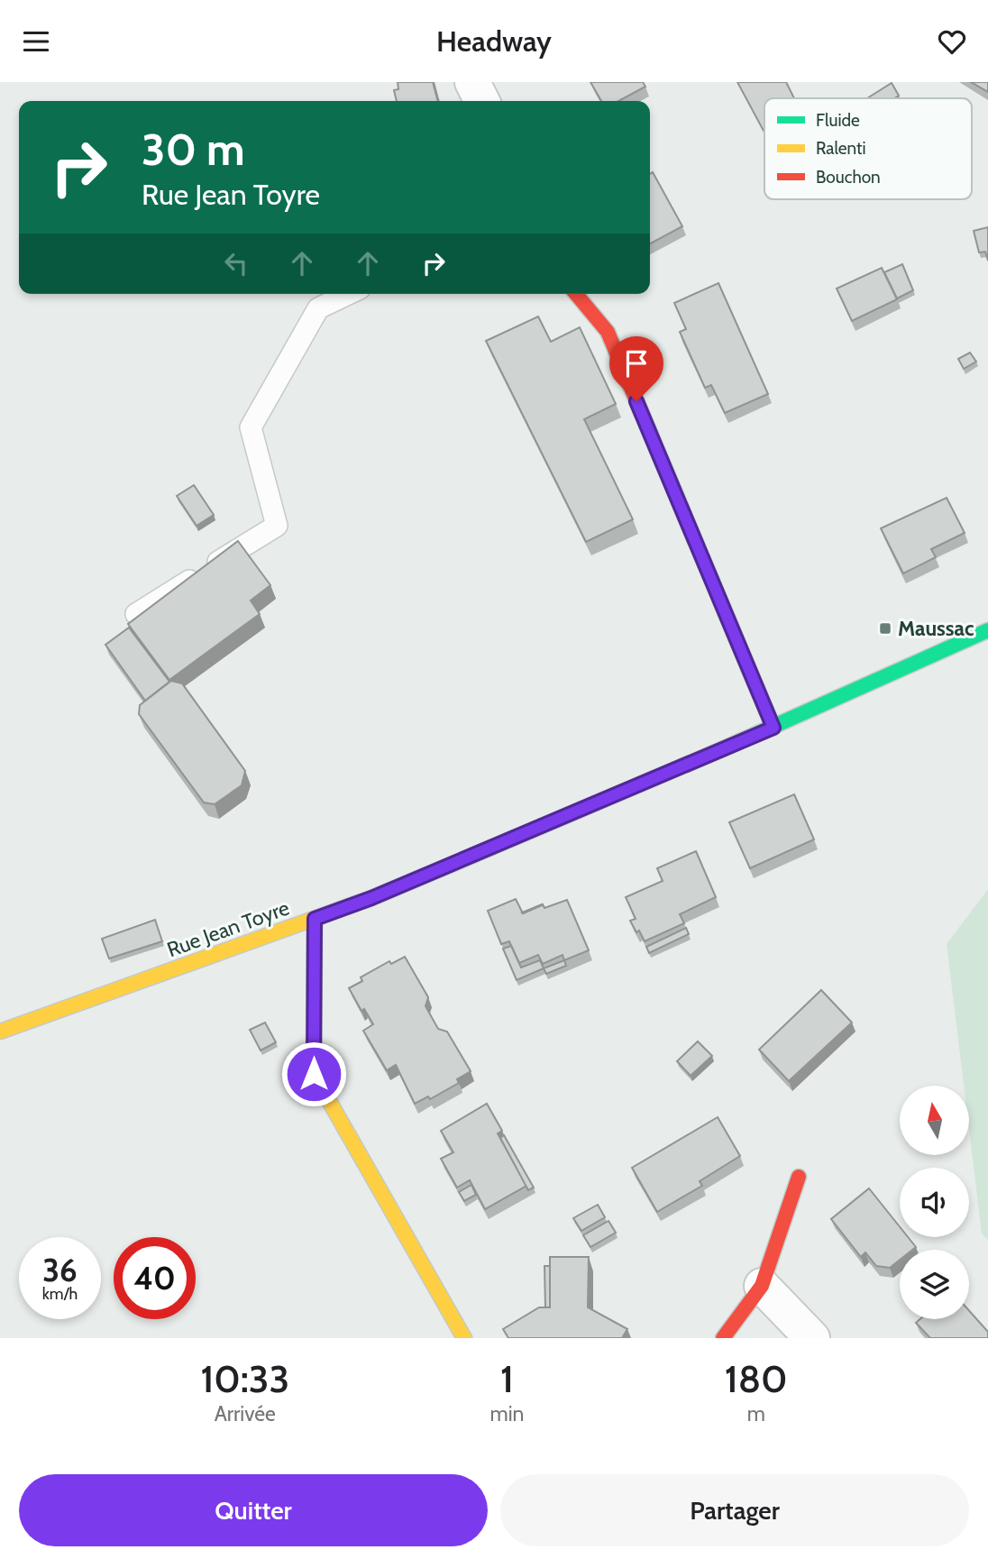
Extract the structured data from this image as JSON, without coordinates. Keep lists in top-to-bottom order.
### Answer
{
  "streets": {
    "street": ["Rue Jean Toyre"]
  },
  "places": {
    "transit": ["Maussac"]
  },
  "legend": ["Fluide", "Ralenti", "Bouchon"],
  "north": "top",
  "page": {
    "header": "Headway",
    "turn": ["30 m", "Rue Jean Toyre"],
    "speed": "36 km/h",
    "limit": "40",
    "eta": [
      "10:33",
      "Arrivée",
      "1",
      "min",
      "180",
      "m"
    ],
    "buttons": ["Quitter", "Partager"]
  }
}
